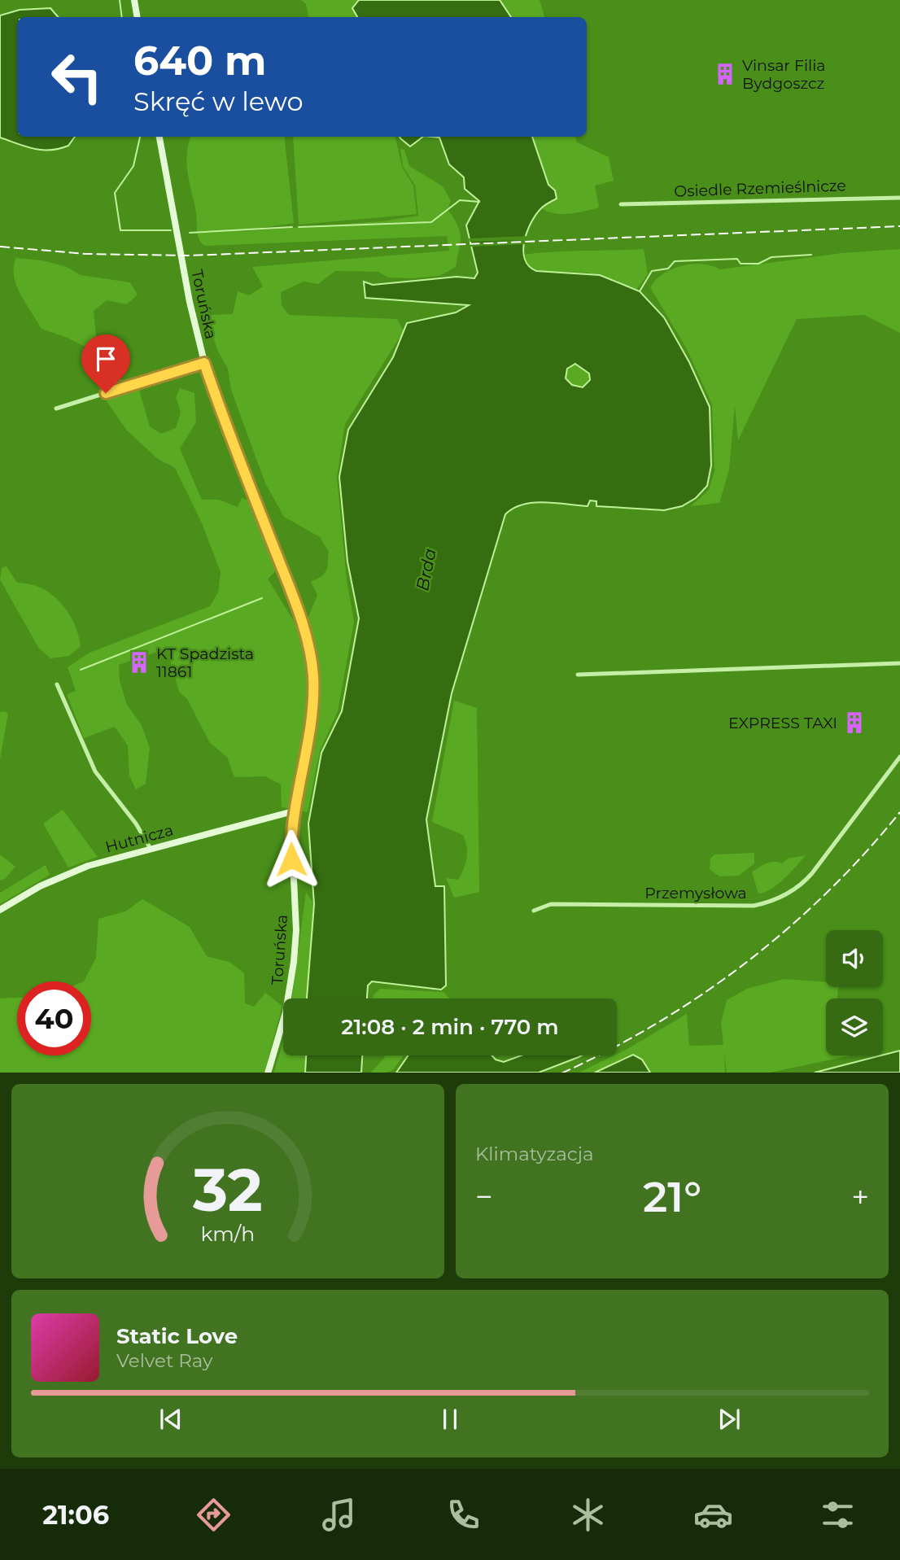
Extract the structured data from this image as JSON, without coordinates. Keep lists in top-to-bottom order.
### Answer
{
  "streets": {
    "street": [
      "Osiedle Rzemieślnicze",
      "Toruńska",
      "Hutnicza",
      "Przemysłowa"
    ]
  },
  "crossings": [
    ["Toruńska", "Hutnicza"]
  ],
  "water": ["Brda"],
  "places": {
    "building": ["Vinsar Filia Bydgoszcz", "KT Spadzista 11861", "EXPRESS TAXI"]
  },
  "page": {
    "turn": ["640 m", "Skręć w lewo"],
    "limit": "40",
    "trip": "21:08 · 2 min · 770 m",
    "tile": "Klimatyzacja",
    "heat": ["−", "21°", "+"],
    "song": ["Static Love", "Velvet Ray"],
    "tabs": "21:06",
    "gauge": ["32", "km/h"]
  }
}
